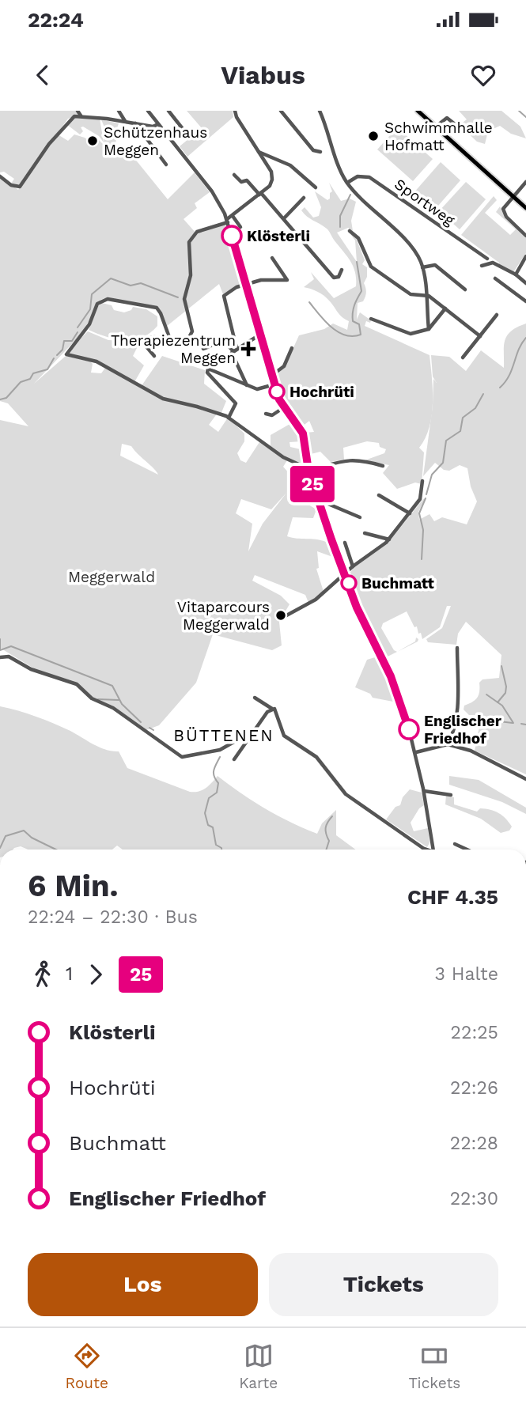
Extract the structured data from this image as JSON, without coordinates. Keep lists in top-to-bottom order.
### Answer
{
  "streets": {
    "street": ["Sportweg"]
  },
  "districts": ["BÜTTENEN"],
  "parks": ["Meggerwald"],
  "places": {
    "other": [
      "Schwimmhalle Hofmatt",
      "Schützenhaus Meggen",
      "Klösterli",
      "Hochrüti",
      "Buchmatt",
      "Vitaparcours Meggerwald",
      "Englischer Friedhof"
    ],
    "health": ["Therapiezentrum Meggen"]
  },
  "lines": ["bus line 25"],
  "page": {
    "status": "22:24",
    "header": "Viabus",
    "on_map": "25",
    "heading": ["6 Min.", "22:24 – 22:30 · Bus", "CHF 4.35"],
    "legs": ["1", "25", "3 Halte"],
    "list": [
      {
        "name": "Klösterli",
        "value": "22:25"
      },
      {
        "name": "Hochrüti",
        "value": "22:26"
      },
      {
        "name": "Buchmatt",
        "value": "22:28"
      },
      {
        "name": "Englischer Friedhof",
        "value": "22:30"
      }
    ],
    "buttons": ["Los", "Tickets"],
    "tabs": ["Route", "Karte", "Tickets"]
  }
}
